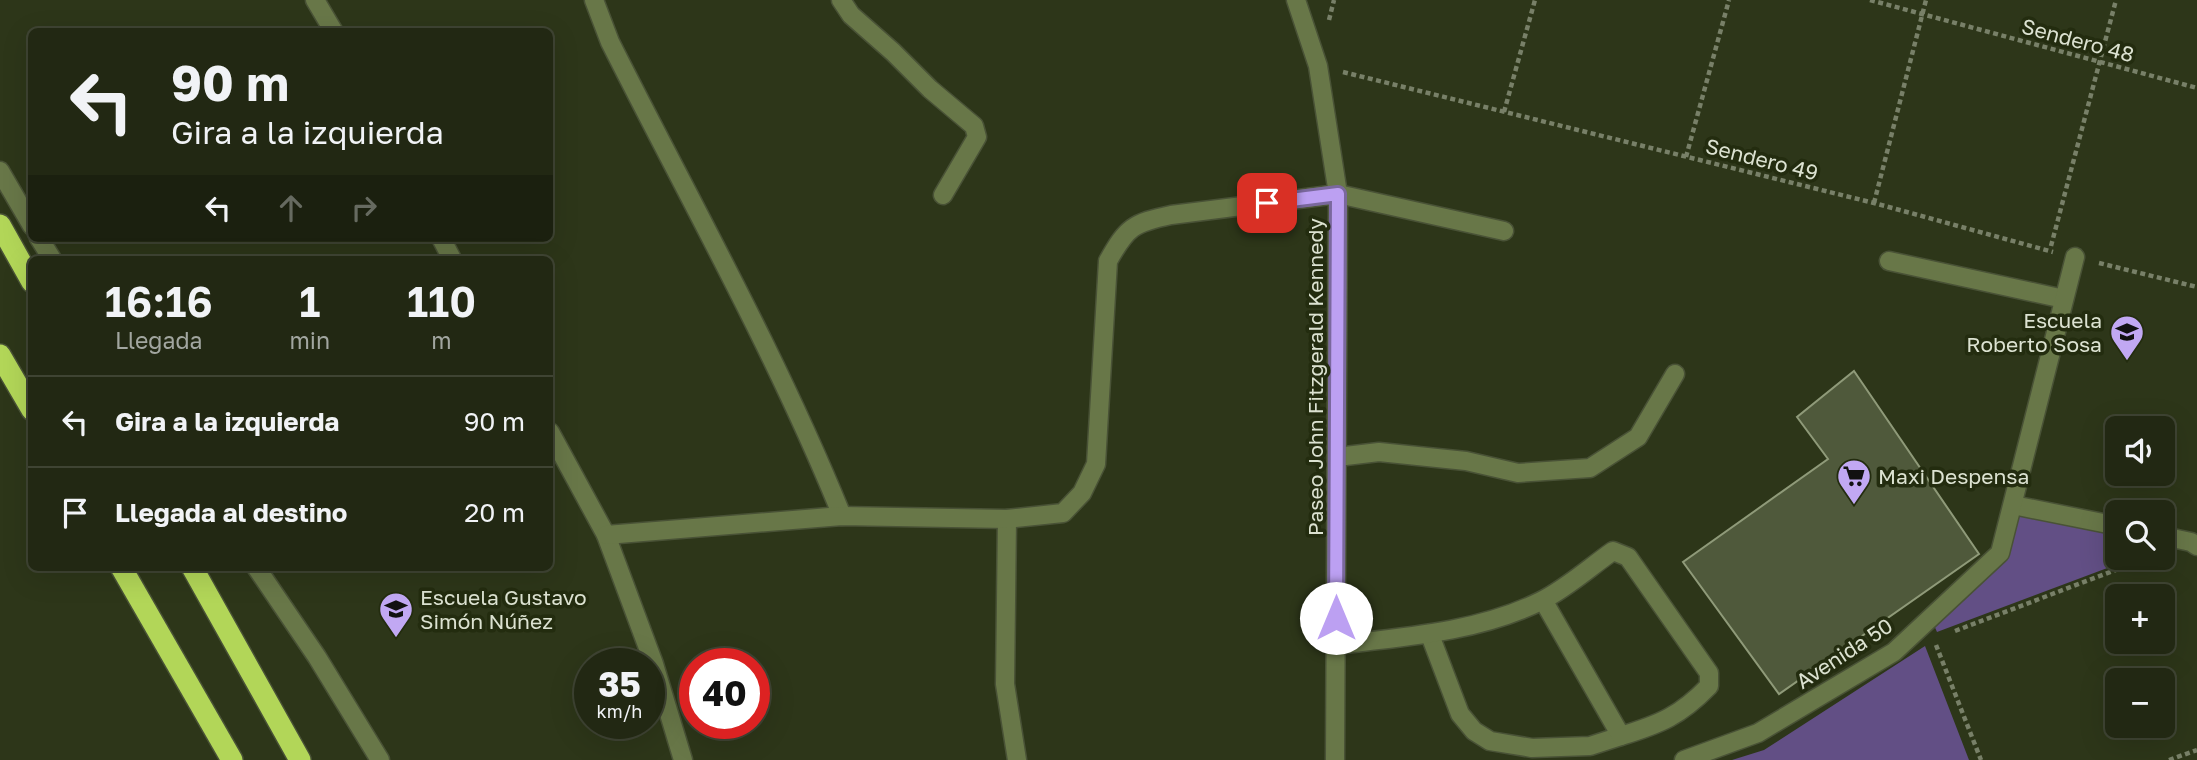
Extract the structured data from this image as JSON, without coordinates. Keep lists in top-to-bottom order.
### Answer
{
  "streets": {
    "street": ["Paseo John Fitzgerald Kennedy", "Avenida 50"],
    "path": ["Sendero 48", "Sendero 49"]
  },
  "crossings": [
    ["Sendero 49", "Paseo John Fitzgerald Kennedy"],
    ["Sendero 49", "Avenida 50"]
  ],
  "places": {
    "school or university": ["Escuela Roberto Sosa", "Escuela Gustavo Simón Núñez"],
    "supermarket": ["Maxi Despensa"]
  },
  "page": {
    "turn": ["90 m", "Gira a la izquierda"],
    "eta": [
      "16:16",
      "Llegada",
      "1",
      "min",
      "110",
      "m"
    ],
    "list": [
      {
        "name": "Gira a la izquierda",
        "value": "90 m"
      },
      {
        "name": "Llegada al destino",
        "value": "20 m"
      }
    ],
    "map_buttons": ["+", "−"],
    "speed": "35 km/h",
    "limit": "40"
  }
}
